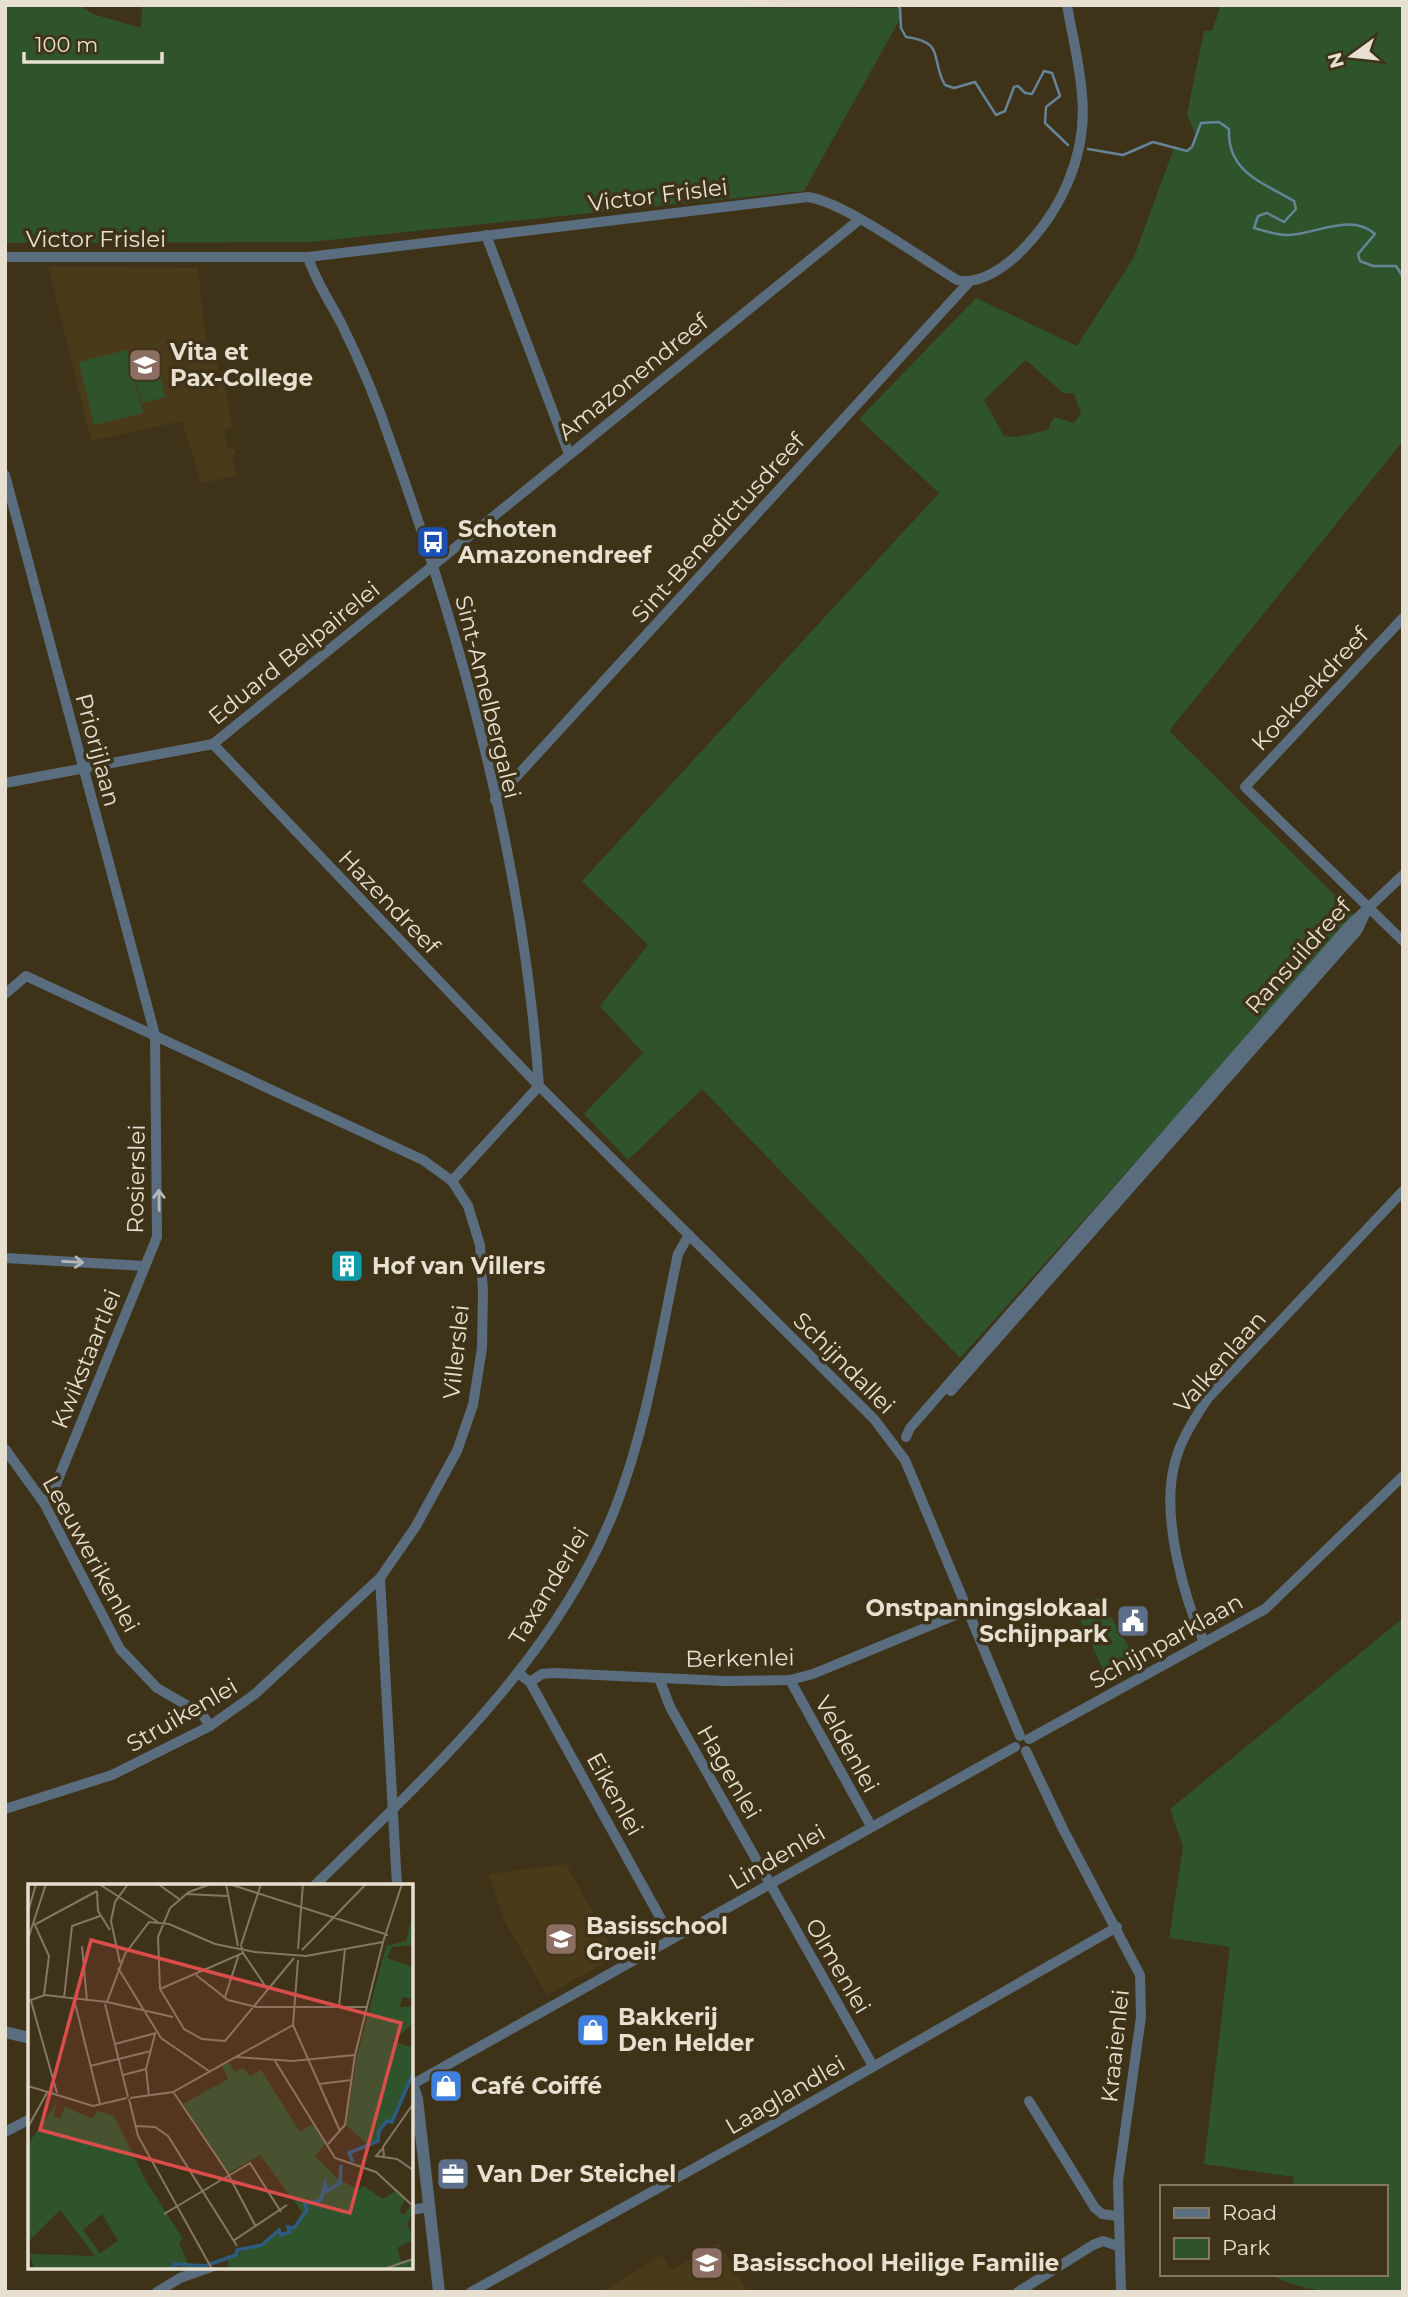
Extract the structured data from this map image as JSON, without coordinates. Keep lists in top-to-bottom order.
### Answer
{
  "streets": {
    "street": [
      "Victor Frislei",
      "Amazonendreef",
      "Sint-Benedictusdreef",
      "Eduard Belpairelei",
      "Koekoekdreef",
      "Sint-Amelbergalei",
      "Priorijlaan",
      "Hazendreef",
      "Ransuildreef",
      "Rosierslei",
      "Villerslei",
      "Kwikstaartlei",
      "Valkenlaan",
      "Schijndallei",
      "Leeuwerikenlei",
      "Taxanderlei",
      "Schijnparklaan",
      "Berkenlei",
      "Struikenlei",
      "Veldenlei",
      "Hagenlei",
      "Eikenlei",
      "Lindenlei",
      "Olmenlei",
      "Kraaienlei",
      "Laaglandlei"
    ]
  },
  "crossings": [
    ["Victor Frislei", "Amazonendreef"],
    ["Victor Frislei", "Sint-Benedictusdreef"],
    ["Victor Frislei", "Sint-Amelbergalei"],
    ["Amazonendreef", "Eduard Belpairelei"],
    ["Amazonendreef", "Sint-Amelbergalei"],
    ["Sint-Benedictusdreef", "Sint-Amelbergalei"],
    ["Eduard Belpairelei", "Sint-Amelbergalei"],
    ["Eduard Belpairelei", "Priorijlaan"],
    ["Eduard Belpairelei", "Hazendreef"],
    ["Koekoekdreef", "Ransuildreef"],
    ["Sint-Amelbergalei", "Hazendreef"],
    ["Sint-Amelbergalei", "Schijndallei"],
    ["Priorijlaan", "Rosierslei"],
    ["Priorijlaan", "Villerslei"],
    ["Hazendreef", "Schijndallei"],
    ["Ransuildreef", "Schijndallei"],
    ["Rosierslei", "Villerslei"],
    ["Rosierslei", "Kwikstaartlei"],
    ["Villerslei", "Struikenlei"],
    ["Kwikstaartlei", "Leeuwerikenlei"],
    ["Valkenlaan", "Schijnparklaan"],
    ["Schijndallei", "Taxanderlei"],
    ["Schijndallei", "Schijnparklaan"],
    ["Schijndallei", "Berkenlei"],
    ["Leeuwerikenlei", "Struikenlei"],
    ["Taxanderlei", "Eikenlei"],
    ["Berkenlei", "Veldenlei"],
    ["Berkenlei", "Hagenlei"],
    ["Veldenlei", "Lindenlei"],
    ["Hagenlei", "Lindenlei"],
    ["Hagenlei", "Olmenlei"],
    ["Eikenlei", "Lindenlei"],
    ["Lindenlei", "Olmenlei"],
    ["Olmenlei", "Laaglandlei"],
    ["Kraaienlei", "Laaglandlei"]
  ],
  "places": {
    "school or university": ["Vita et Pax-College", "Basisschool Groei!", "Basisschool Heilige Familie"],
    "bus stop": ["Schoten Amazonendreef"],
    "building": ["Hof van Villers"],
    "public building": ["Onstpanningslokaal Schijnpark"],
    "shop": ["Bakkerij Den Helder", "Café Coiffé"],
    "office": ["Van Der Steichel"]
  },
  "legend": ["Road", "Park"],
  "scale_bar": "100 m",
  "north": "left"
}
